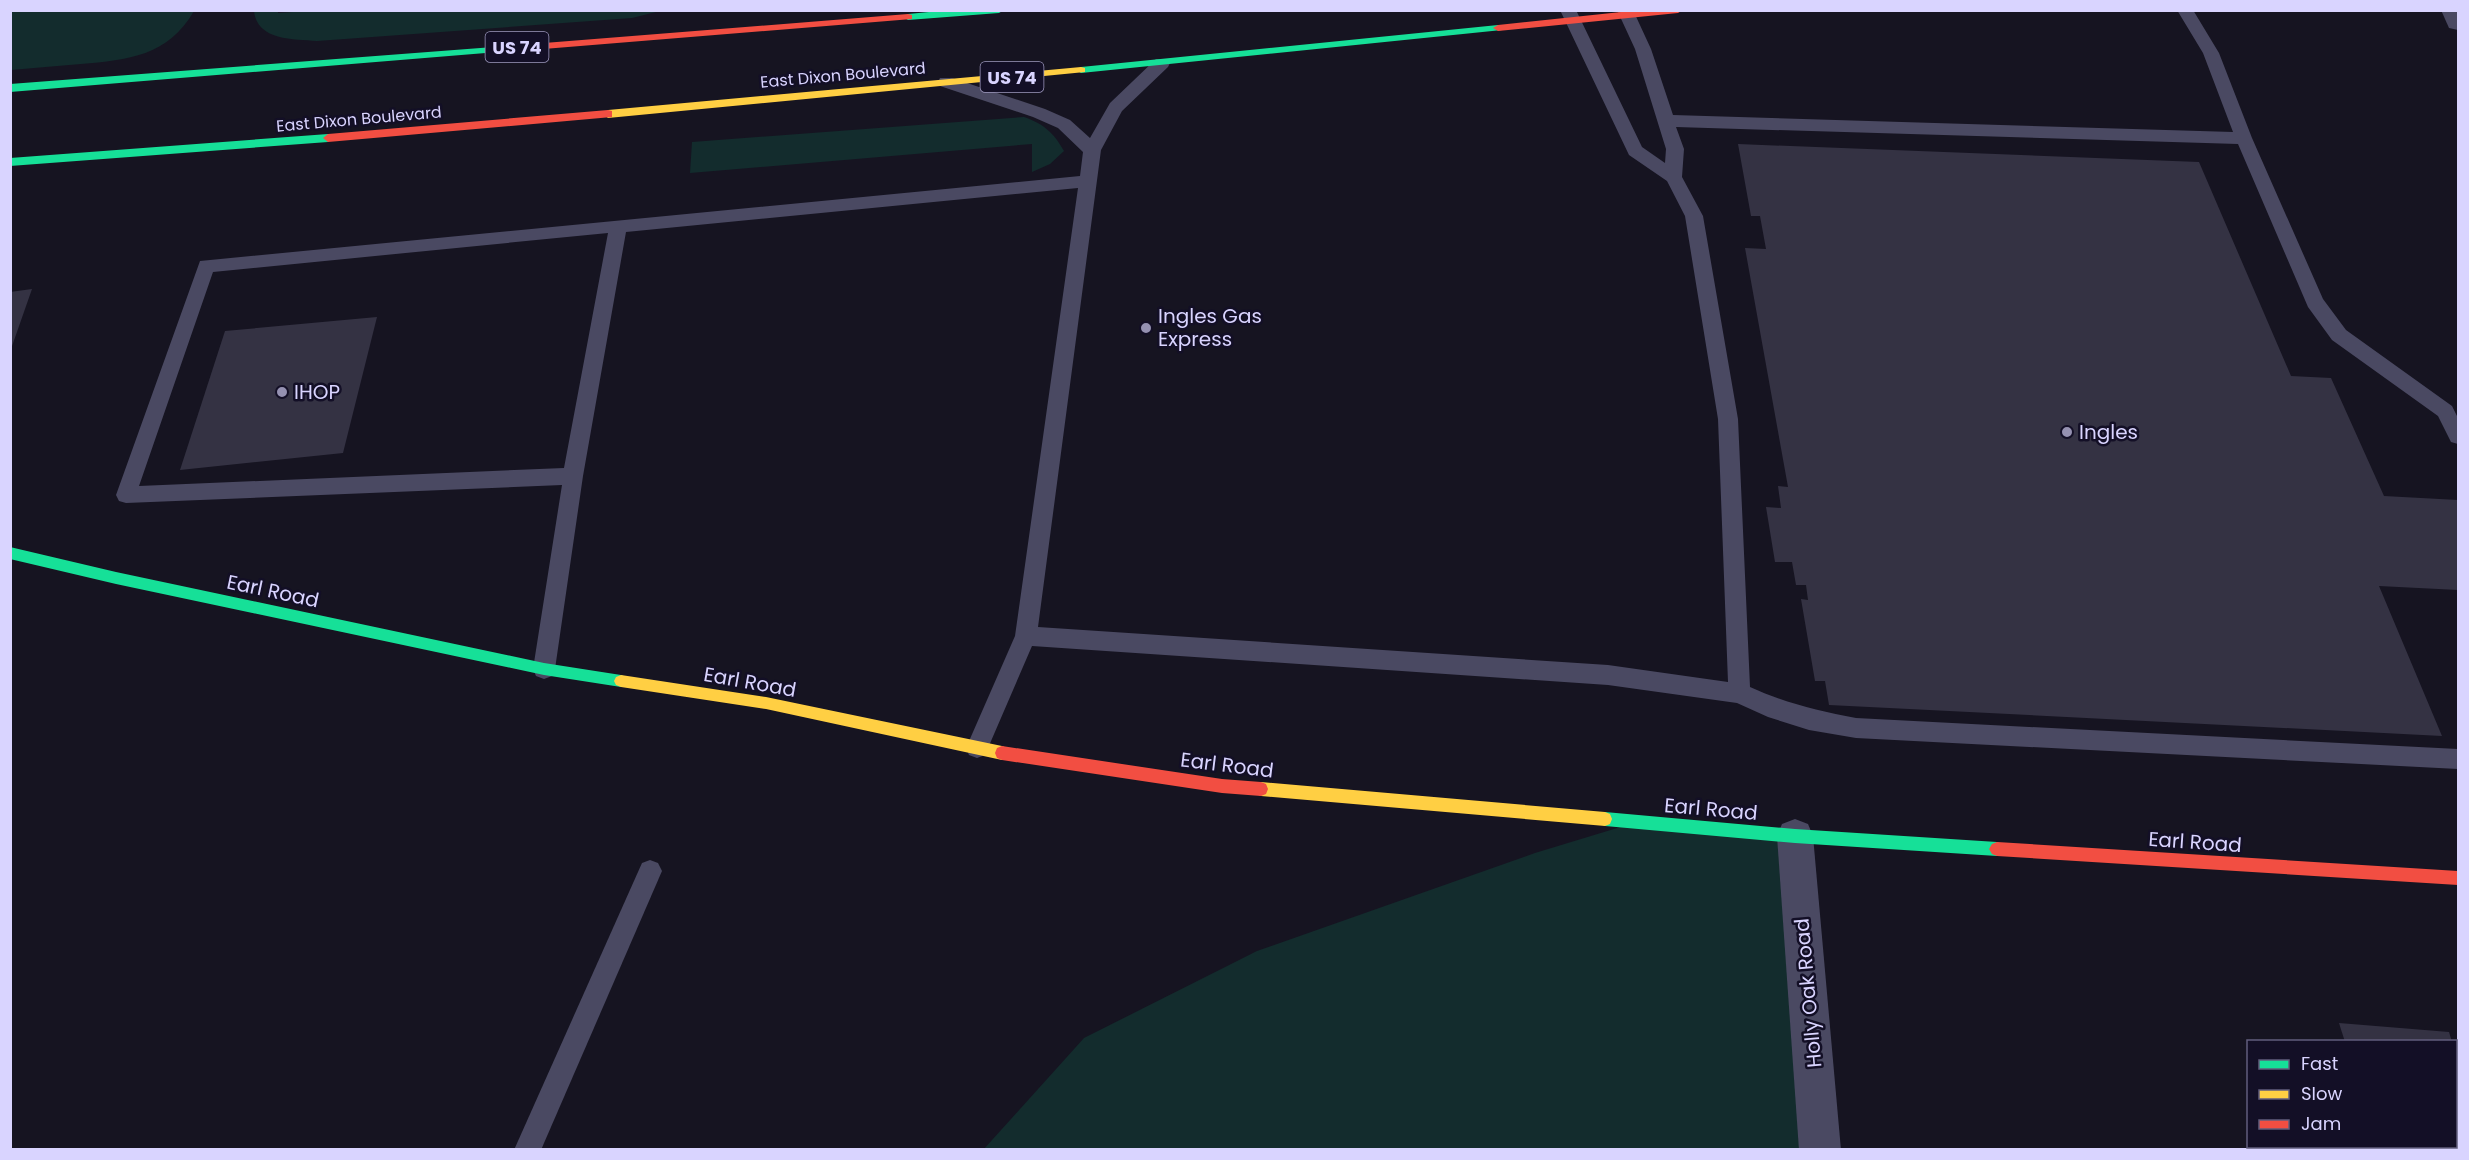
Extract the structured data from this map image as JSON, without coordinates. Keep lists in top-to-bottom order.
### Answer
{
  "streets": {
    "main road": ["US 74", "East Dixon Boulevard", "Earl Road"],
    "street": ["Holly Oak Road"]
  },
  "crossings": [
    ["Earl Road", "Holly Oak Road"]
  ],
  "places": ["Ingles Gas Express", "IHOP", "Ingles"],
  "legend": ["Fast", "Slow", "Jam"]
}
